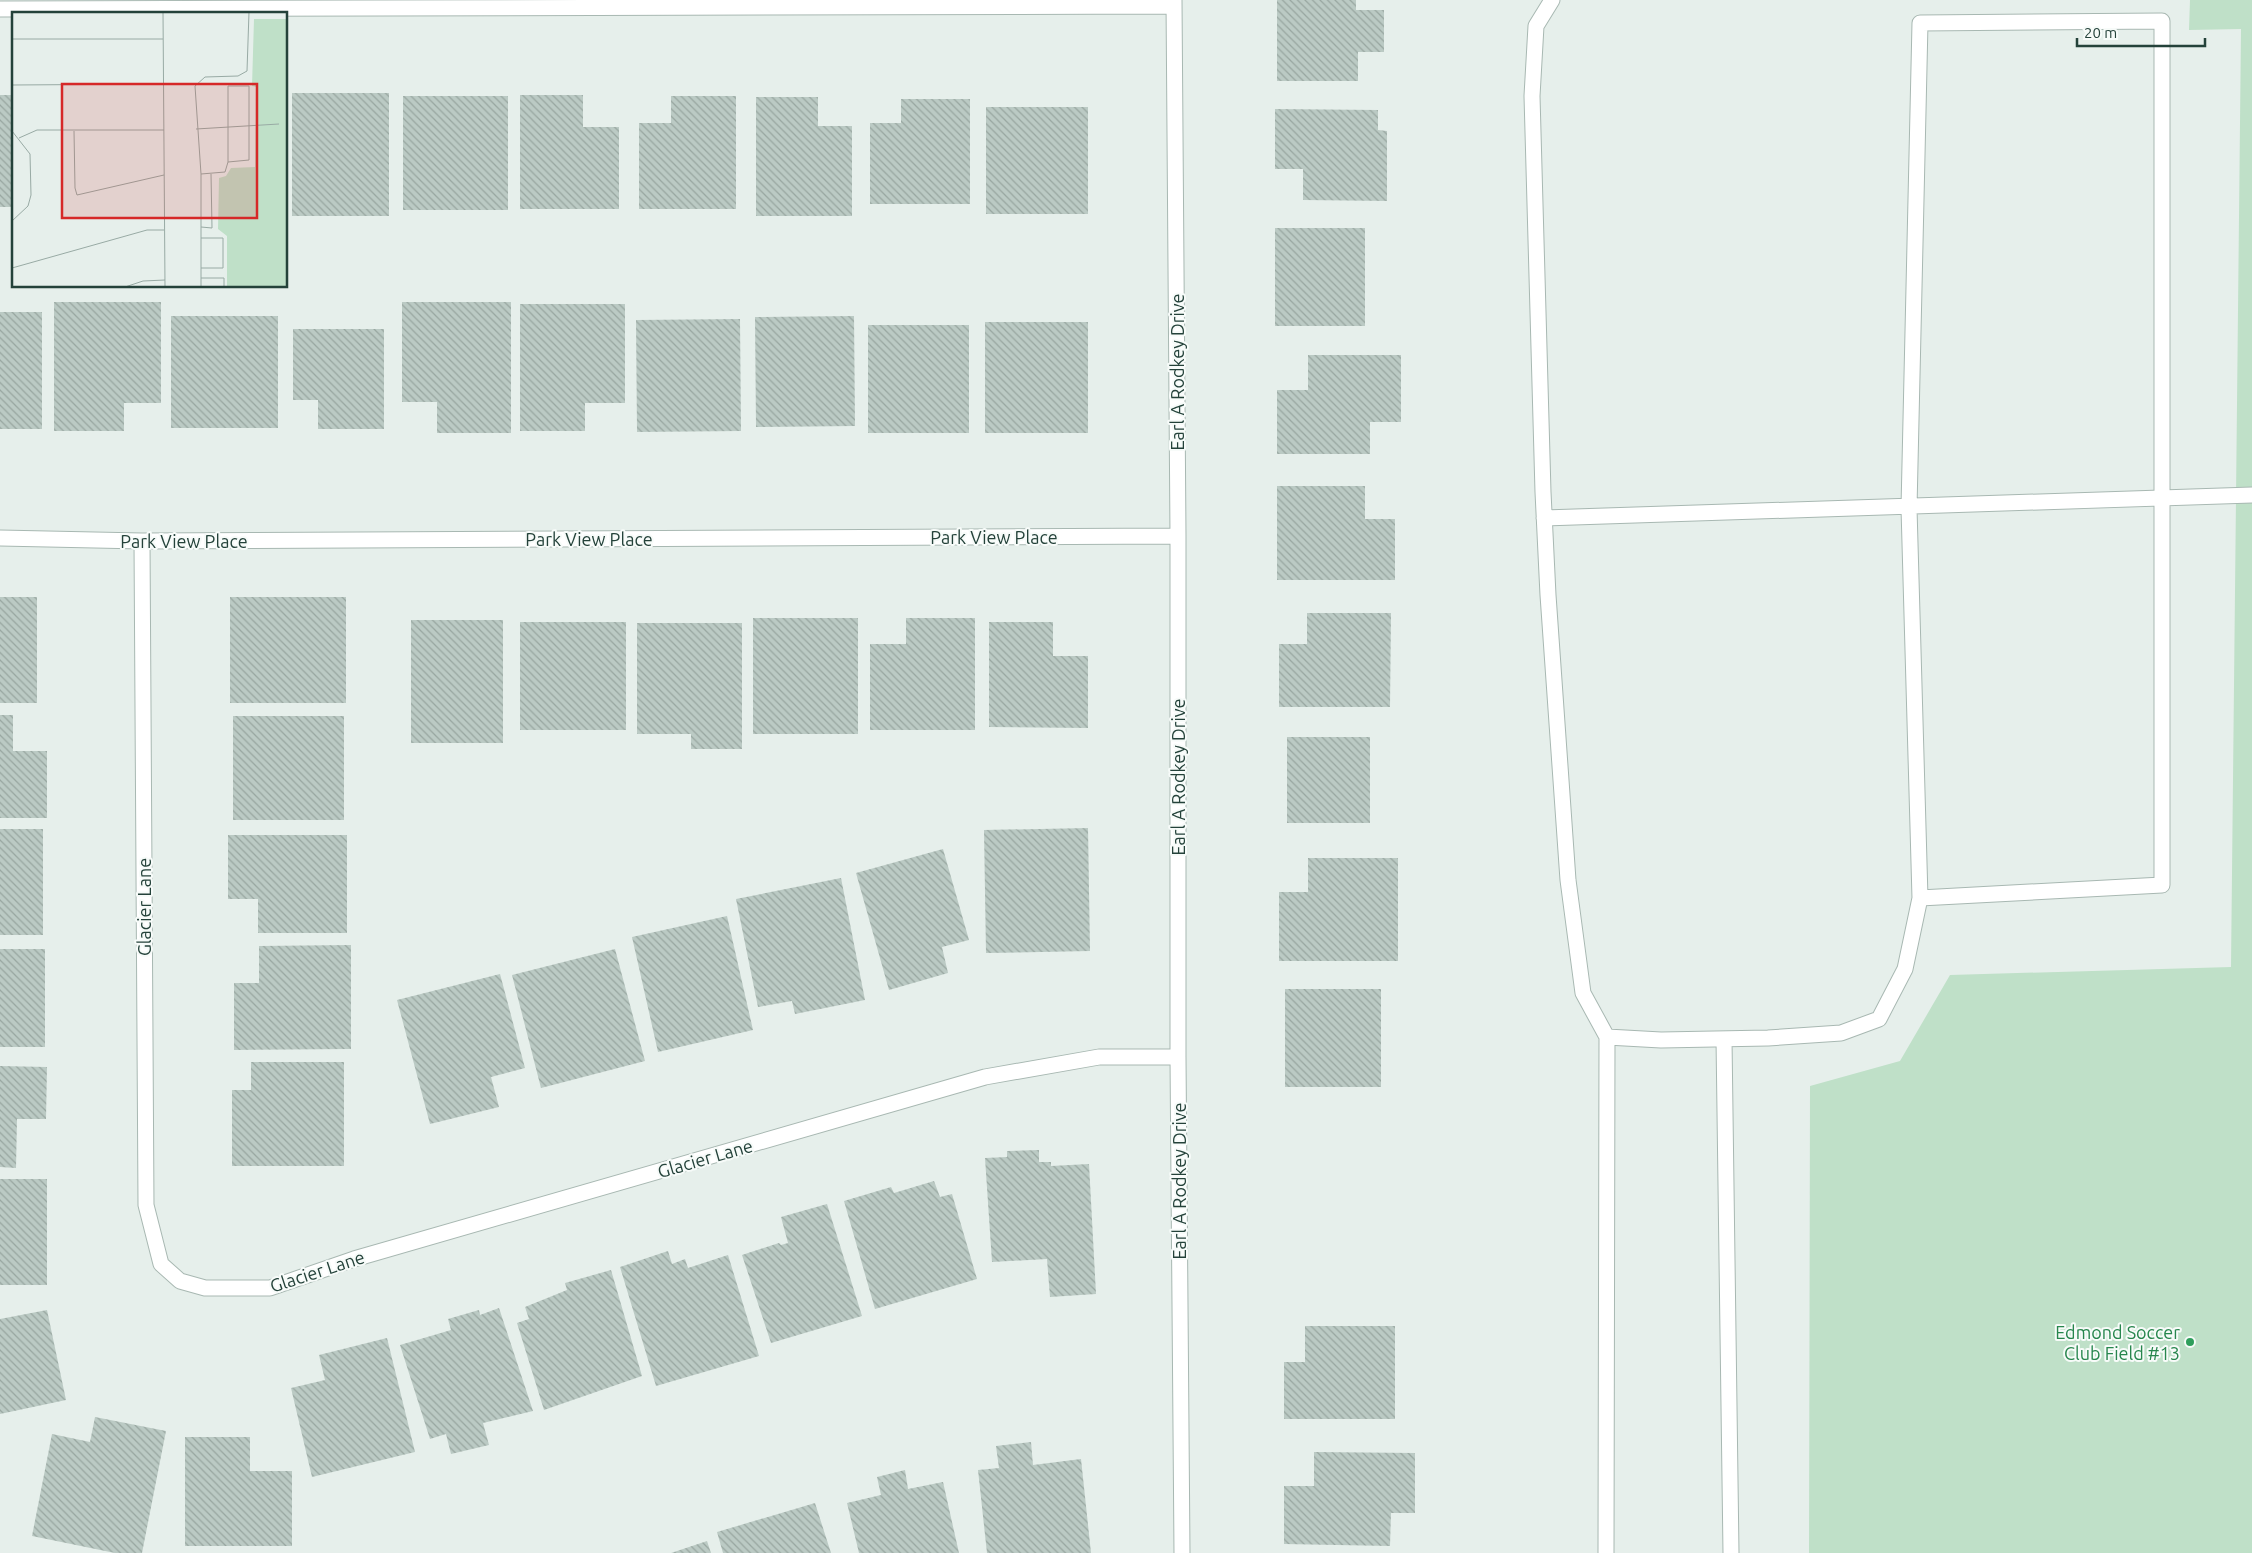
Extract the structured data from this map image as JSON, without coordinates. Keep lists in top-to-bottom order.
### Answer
{
  "streets": {
    "street": ["Earl A Rodkey Drive", "Park View Place", "Glacier Lane"]
  },
  "crossings": [
    ["Earl A Rodkey Drive", "Park View Place"],
    ["Earl A Rodkey Drive", "Glacier Lane"],
    ["Park View Place", "Glacier Lane"]
  ],
  "places": ["Edmond Soccer Club Field #13"],
  "scale_bar": "20 m"
}
